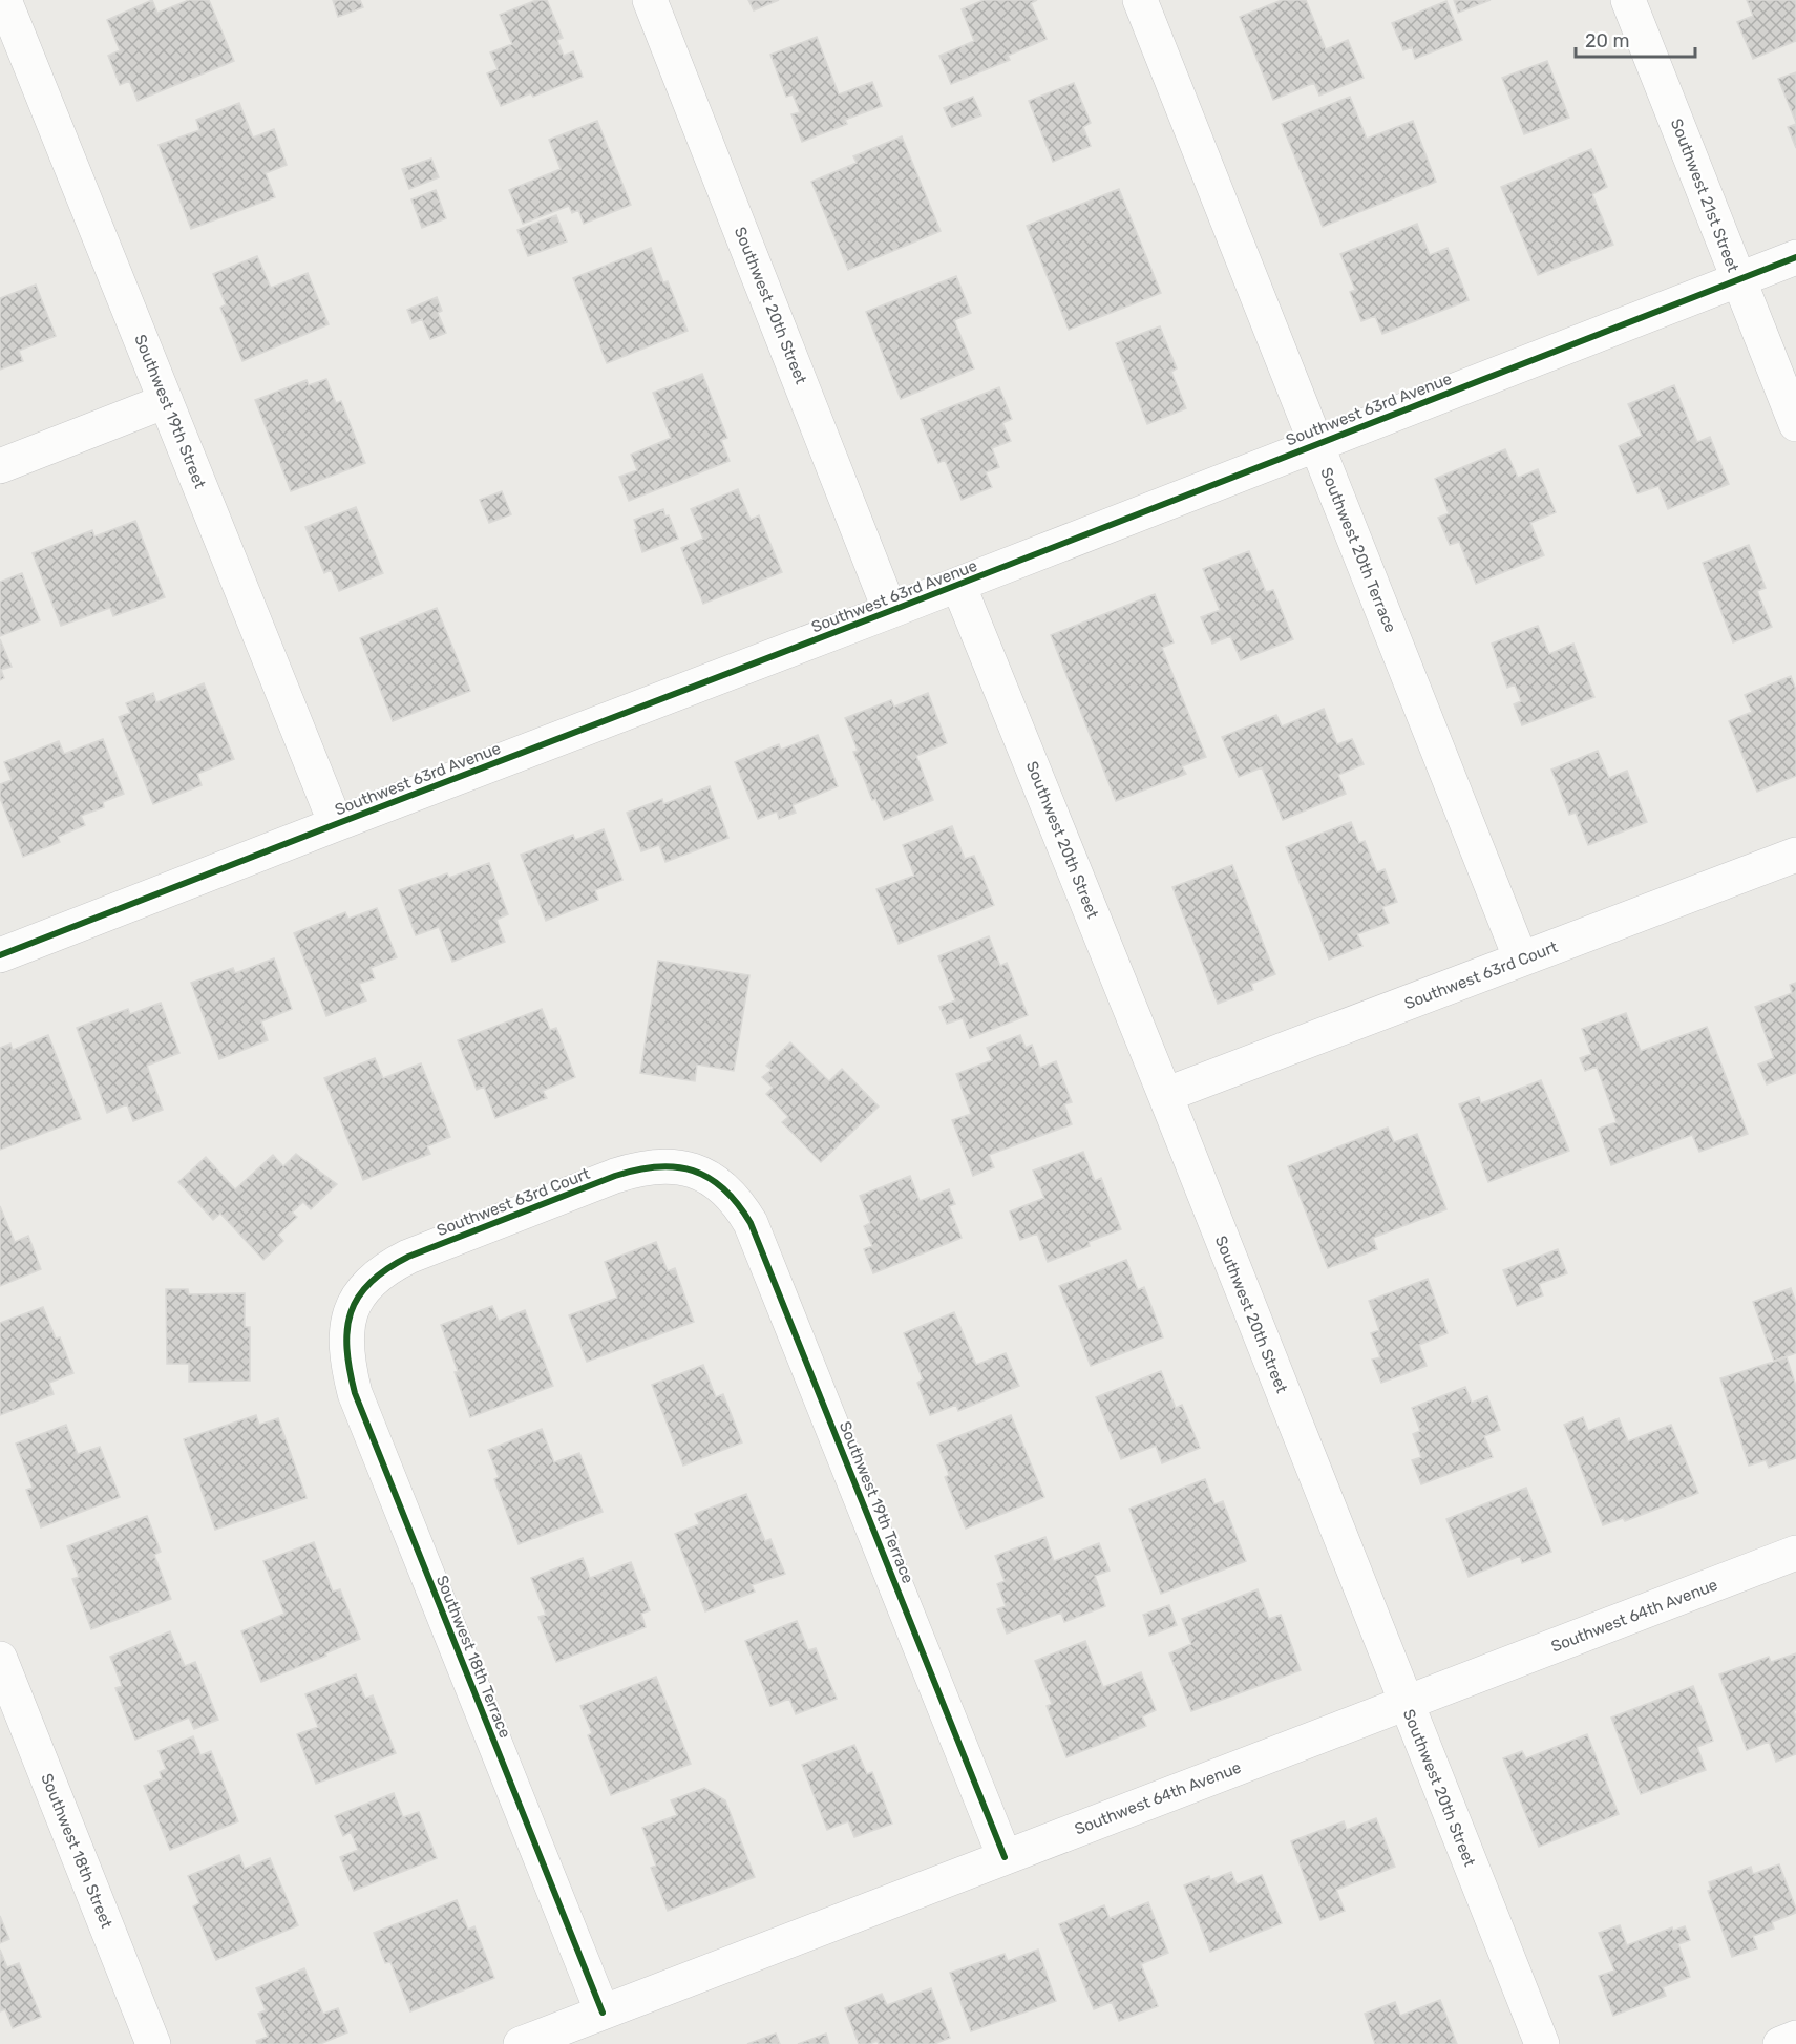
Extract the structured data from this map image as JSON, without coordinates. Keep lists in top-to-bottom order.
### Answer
{
  "streets": {
    "street": [
      "Southwest 21st Street",
      "Southwest 20th Street",
      "Southwest 63rd Avenue",
      "Southwest 19th Street",
      "Southwest 20th Terrace",
      "Southwest 63rd Court",
      "Southwest 19th Terrace",
      "Southwest 64th Avenue",
      "Southwest 18th Terrace",
      "Southwest 18th Street"
    ]
  },
  "crossings": [
    ["Southwest 21st Street", "Southwest 63rd Avenue"],
    ["Southwest 20th Street", "Southwest 63rd Avenue"],
    ["Southwest 20th Street", "Southwest 63rd Court"],
    ["Southwest 20th Street", "Southwest 64th Avenue"],
    ["Southwest 63rd Avenue", "Southwest 19th Street"],
    ["Southwest 63rd Avenue", "Southwest 20th Terrace"],
    ["Southwest 20th Terrace", "Southwest 63rd Court"],
    ["Southwest 63rd Court", "Southwest 19th Terrace"],
    ["Southwest 63rd Court", "Southwest 18th Terrace"],
    ["Southwest 19th Terrace", "Southwest 64th Avenue"],
    ["Southwest 64th Avenue", "Southwest 18th Terrace"]
  ],
  "scale_bar": "20 m"
}
